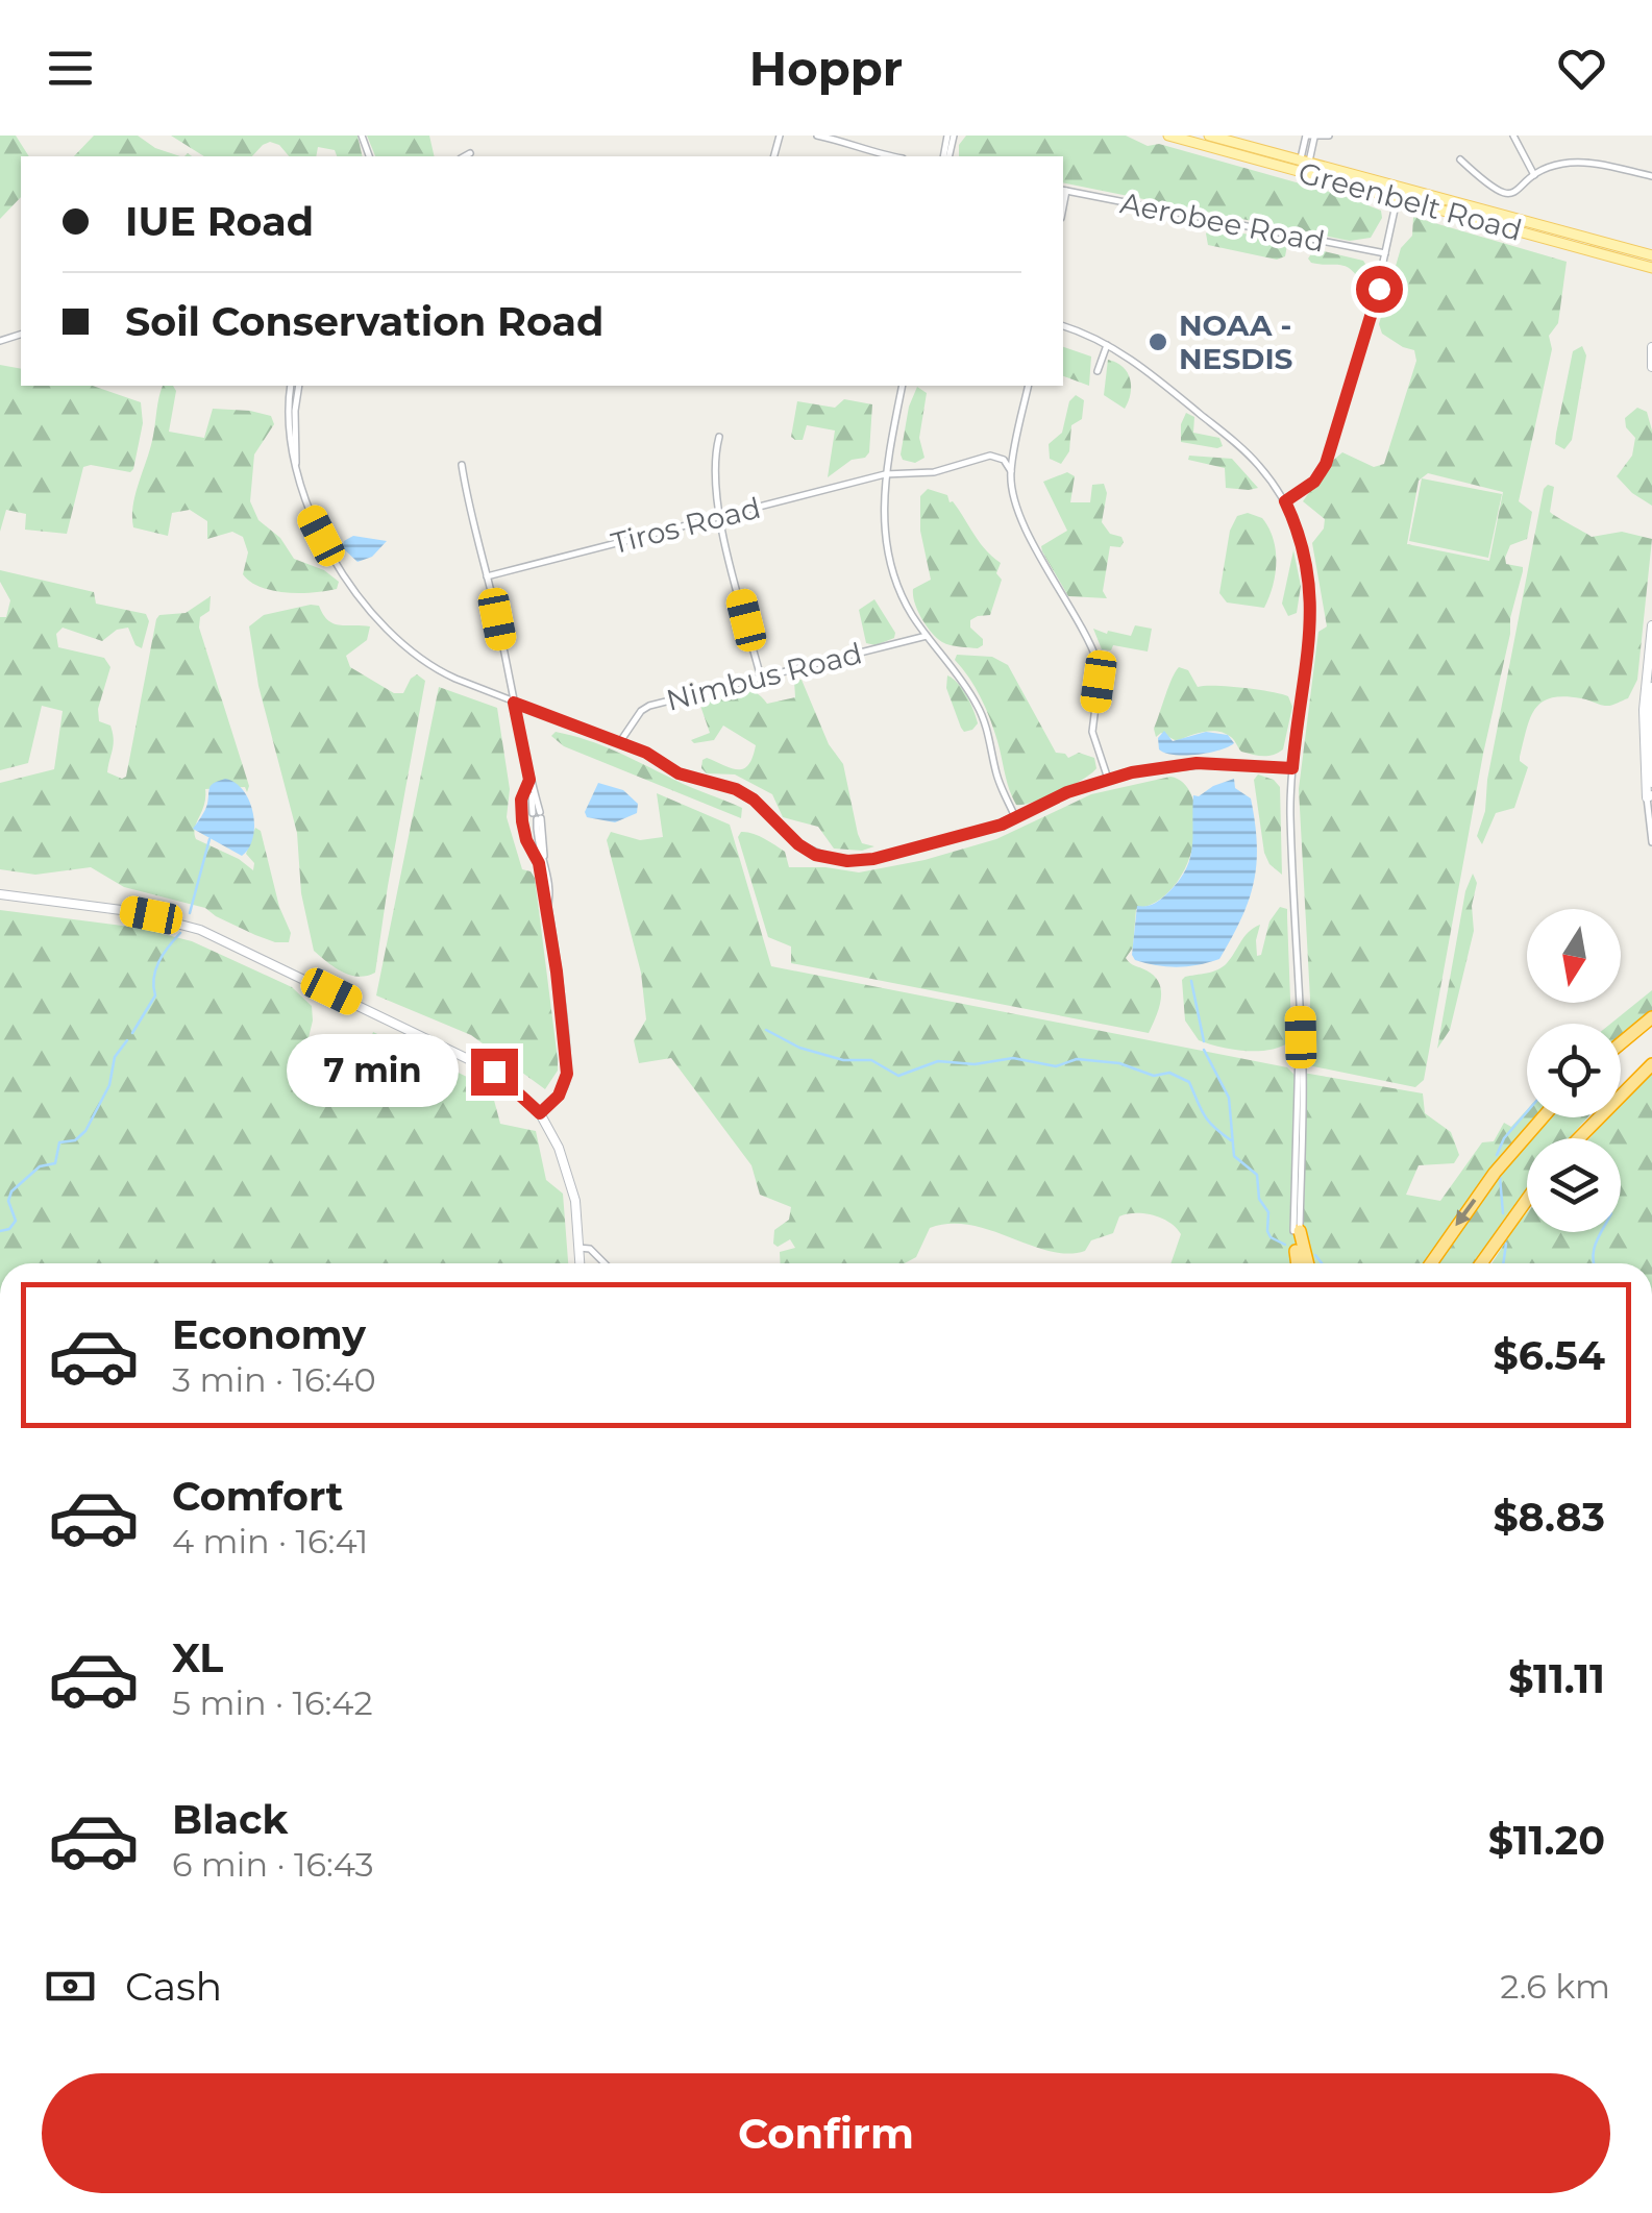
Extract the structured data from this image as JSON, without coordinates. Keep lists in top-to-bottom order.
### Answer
{
  "streets": {
    "main road": ["Greenbelt Road"],
    "street": ["Aerobee Road", "Tiros Road", "Nimbus Road"]
  },
  "places": ["NOAA - NESDIS"],
  "north": "bottom",
  "page": {
    "header": "Hoppr",
    "banner": ["IUE Road", "Soil Conservation Road"],
    "bubble": "7 min",
    "list": [
      {
        "name": "Economy",
        "note": "3 min · 16:40",
        "value": "$6.54"
      },
      {
        "name": "Comfort",
        "note": "4 min · 16:41",
        "value": "$8.83"
      },
      {
        "name": "XL",
        "note": "5 min · 16:42",
        "value": "$11.11"
      },
      {
        "name": "Black",
        "note": "6 min · 16:43",
        "value": "$11.20"
      }
    ],
    "pay": ["Cash", "2.6 km"],
    "buttons": "Confirm"
  }
}
